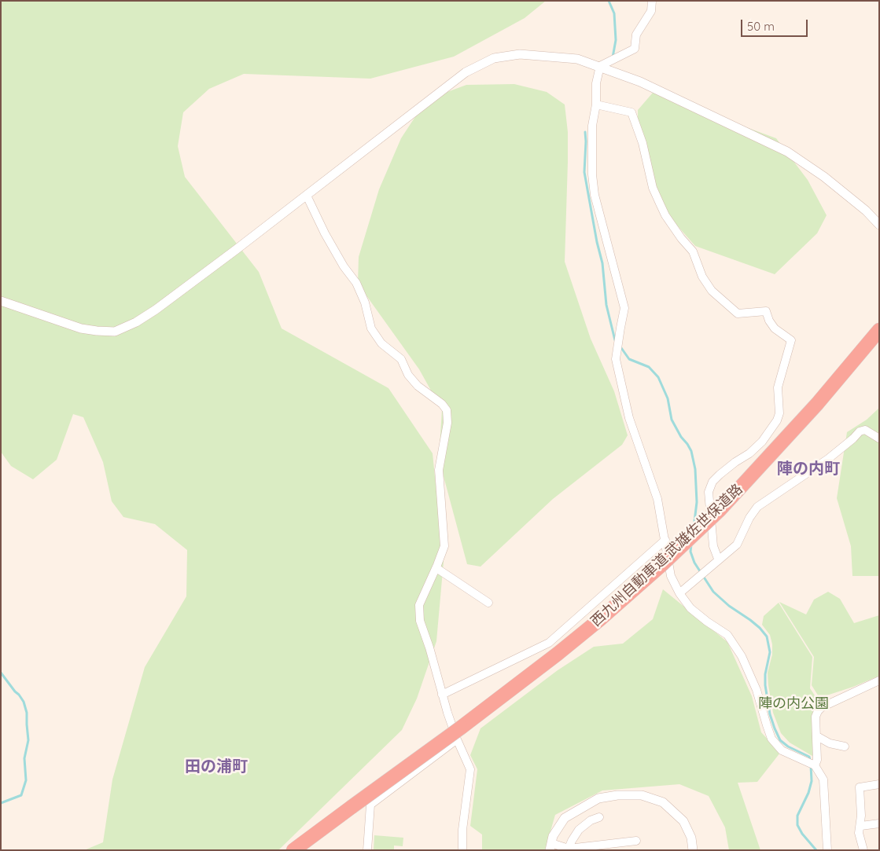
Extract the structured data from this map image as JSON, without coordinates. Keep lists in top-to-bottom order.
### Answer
{
  "streets": {
    "highway": ["西九州自動車道;武雄佐世保道路"]
  },
  "districts": ["陣の内町", "田の浦町"],
  "parks": ["陣の内公園"],
  "scale_bar": "50 m"
}
